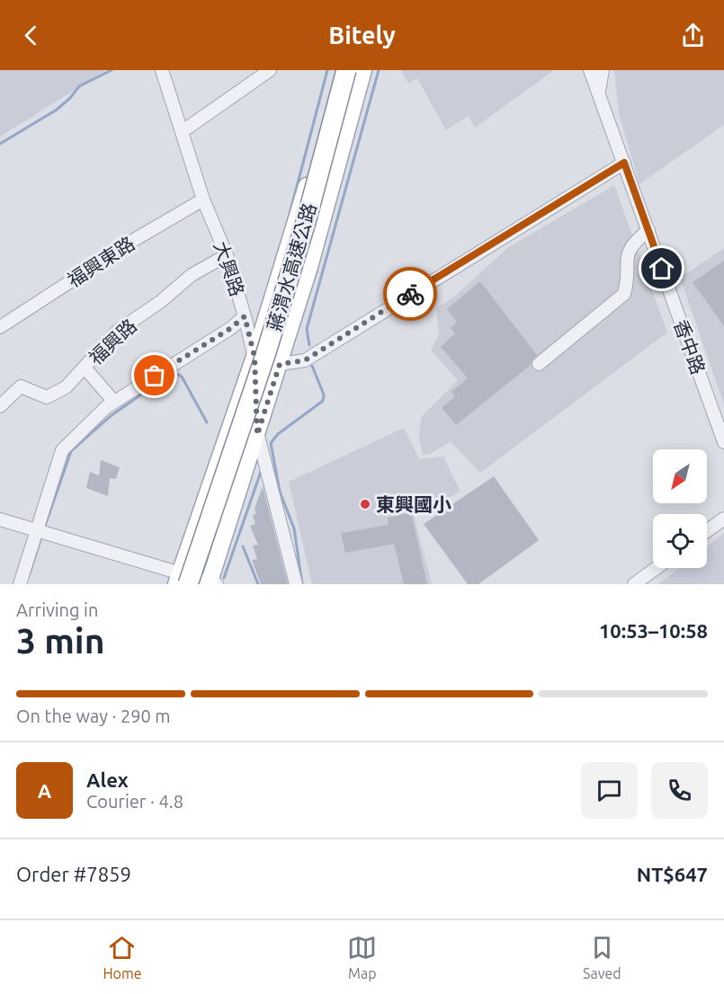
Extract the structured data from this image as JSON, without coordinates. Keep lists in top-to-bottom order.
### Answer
{
  "streets": {
    "highway": ["蔣渭水高速公路"],
    "street": [
      "福興東路",
      "大興路",
      "福興路",
      "香中路"
    ]
  },
  "crossings": [
    ["福興東路", "大興路"],
    ["大興路", "福興路"]
  ],
  "places": ["東興國小"],
  "north": "bottom left",
  "page": {
    "header": "Bitely",
    "heading": ["3 min", "Arriving in", "10:53–10:58"],
    "panel": [
      "Alex",
      "Courier · 4.8",
      "Order #7859",
      "NT$647"
    ],
    "bar": "On the way · 290 m",
    "round": "A",
    "tabs": ["Home", "Map", "Saved"]
  }
}
